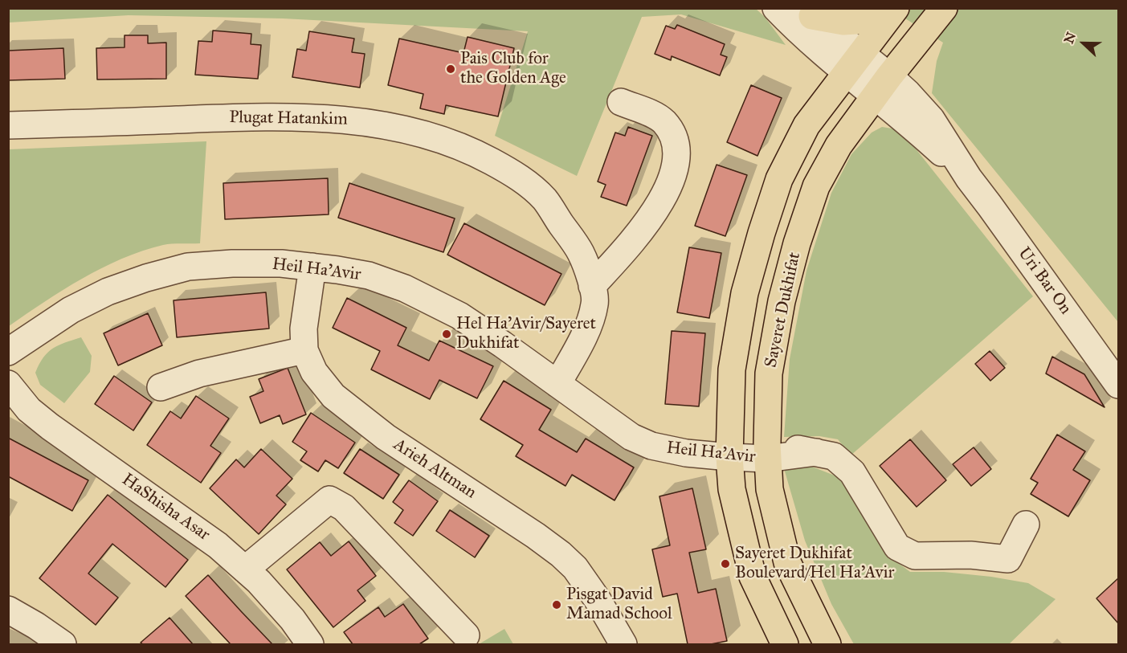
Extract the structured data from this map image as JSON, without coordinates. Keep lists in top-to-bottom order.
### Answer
{
  "streets": {
    "main road": ["Sayeret Dukhifat"],
    "street": [
      "Plugat Hatankim",
      "Heil Ha'Avir",
      "Uri Bar On",
      "Arieh Altman",
      "HaShisha Asar"
    ]
  },
  "crossings": [
    ["Plugat Hatankim", "Heil Ha'Avir"],
    ["Heil Ha'Avir", "Sayeret Dukhifat"],
    ["Heil Ha'Avir", "Arieh Altman"],
    ["Uri Bar On", "Sayeret Dukhifat"]
  ],
  "places": [
    "Pais Club for the Golden Age",
    "Hel Ha'Avir/Sayeret Dukhifat",
    "Sayeret Dukhifat Boulevard/Hel Ha'Avir",
    "Pisgat David Mamad School"
  ],
  "north": "left"
}
